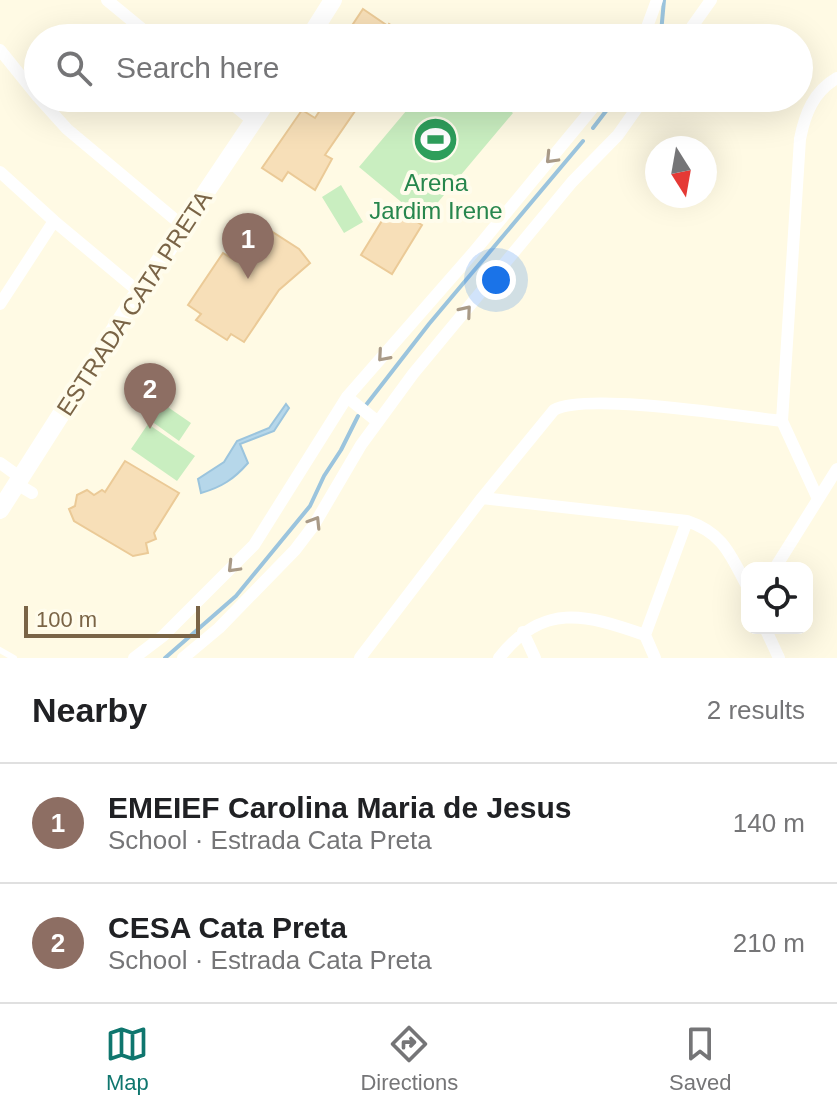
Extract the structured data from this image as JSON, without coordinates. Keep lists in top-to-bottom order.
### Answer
{
  "streets": {
    "street": ["ESTRADA CATA PRETA"]
  },
  "places": {
    "sports": ["Arena Jardim Irene"]
  },
  "scale_bar": "100 m",
  "north": "bottom",
  "page": {
    "search": "Search here",
    "pins": ["1", "2"],
    "scale": "100 m",
    "heading": ["Nearby", "2 results"],
    "list": [
      {
        "mark": "1",
        "name": "EMEIEF Carolina Maria de Jesus",
        "note": "School · Estrada Cata Preta",
        "value": "140 m"
      },
      {
        "mark": "2",
        "name": "CESA Cata Preta",
        "note": "School · Estrada Cata Preta",
        "value": "210 m"
      }
    ],
    "nav": ["Map", "Directions", "Saved"]
  }
}
